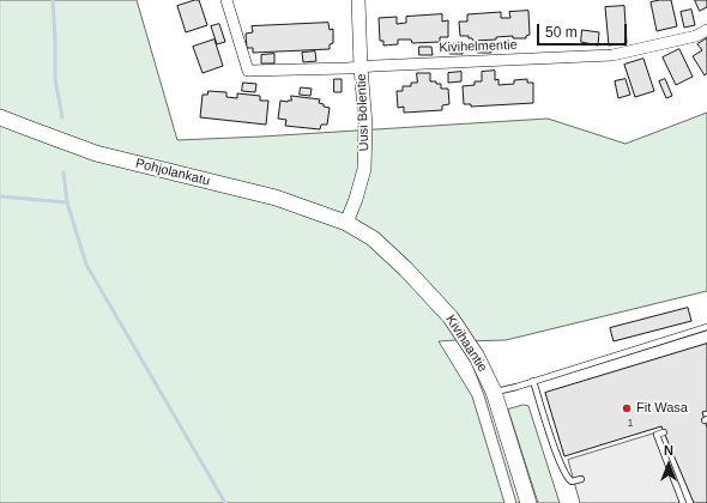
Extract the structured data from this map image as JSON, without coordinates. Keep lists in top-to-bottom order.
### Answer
{
  "streets": {
    "main road": ["Pohjolankatu", "Kivihaantie"],
    "street": ["Kivihelmentie", "Uusi Bölentie"]
  },
  "crossings": [
    ["Kivihelmentie", "Uusi Bölentie"],
    ["Uusi Bölentie", "Pohjolankatu"],
    ["Uusi Bölentie", "Kivihaantie"],
    ["Pohjolankatu", "Kivihaantie"]
  ],
  "places": ["Fit Wasa"],
  "house_numbers": ["1"],
  "scale_bar": "50 m",
  "north": "top"
}
